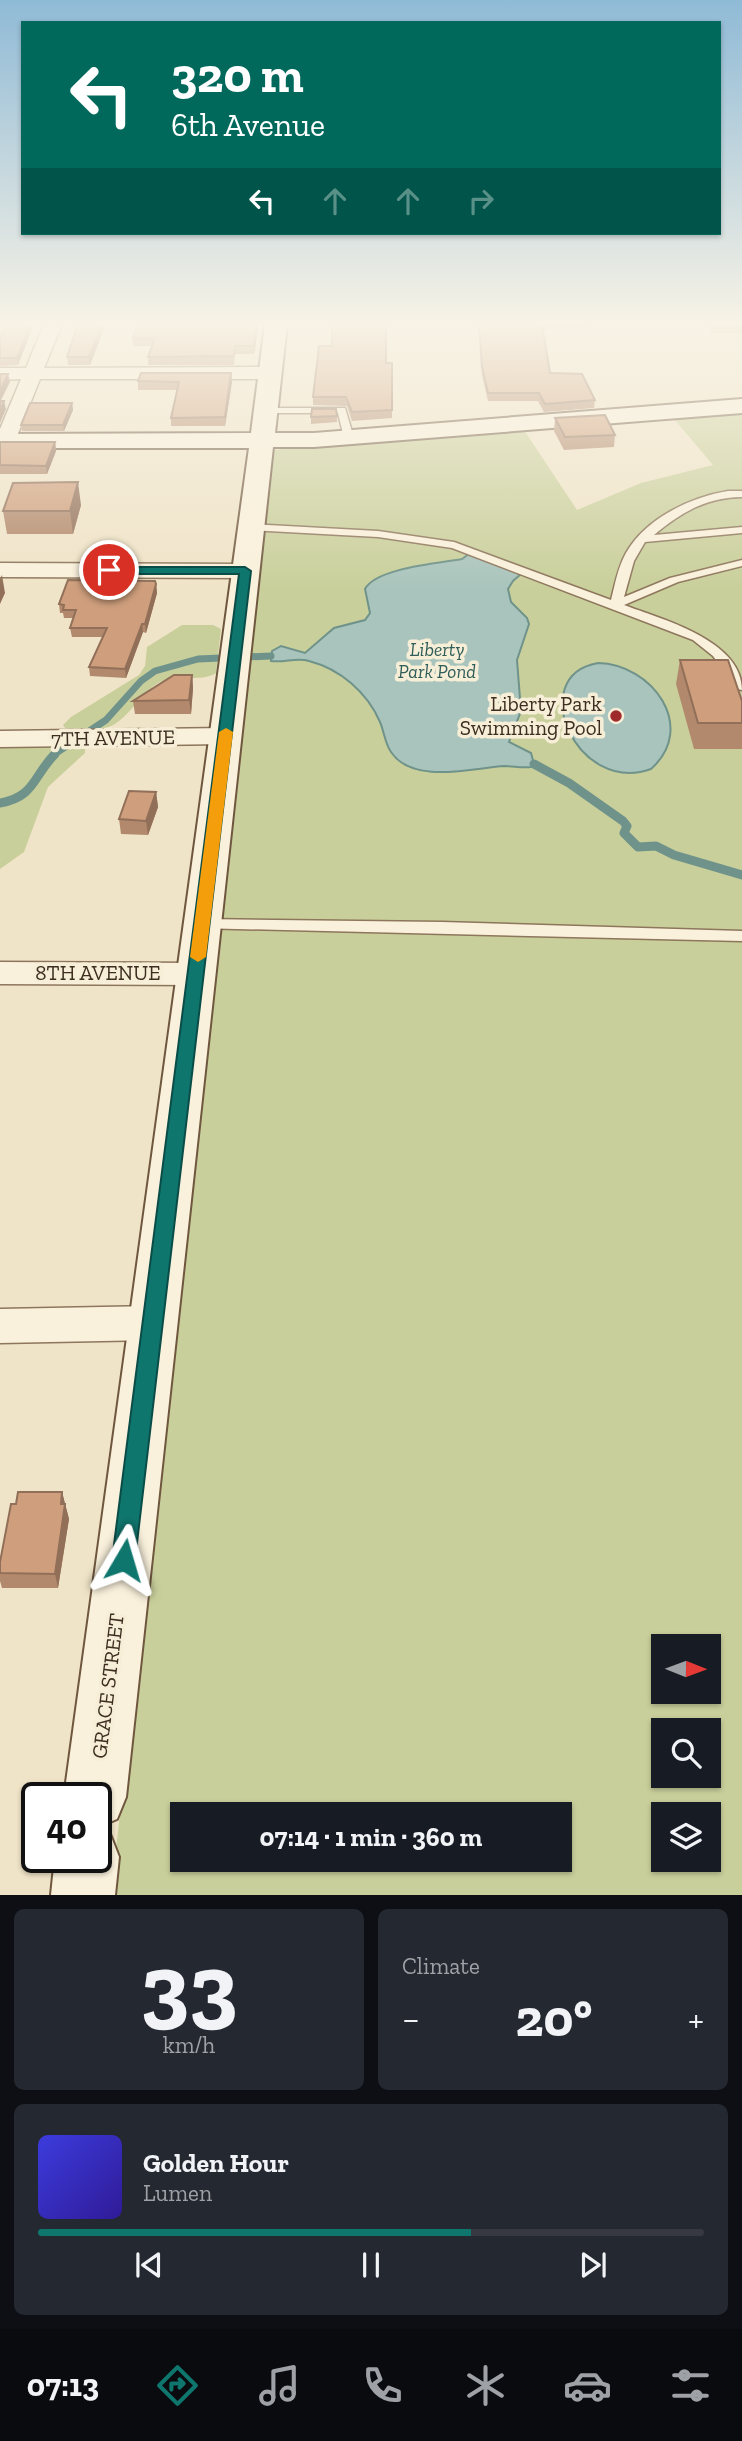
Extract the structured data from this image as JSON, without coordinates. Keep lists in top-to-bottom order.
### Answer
{
  "streets": {
    "street": ["7TH AVENUE", "8TH AVENUE", "GRACE STREET"]
  },
  "crossings": [
    ["7TH AVENUE", "GRACE STREET"],
    ["8TH AVENUE", "GRACE STREET"]
  ],
  "water": ["Liberty Park Pond"],
  "places": ["Liberty Park Swimming Pool"],
  "north": "right",
  "page": {
    "turn": ["320 m", "6th Avenue"],
    "limit": "40",
    "trip": "07:14 · 1 min · 360 m",
    "tile": [
      ["33", "km/h"],
      "Climate"
    ],
    "heat": ["−", "20°", "+"],
    "song": ["Golden Hour", "Lumen"],
    "tabs": "07:13"
  }
}
